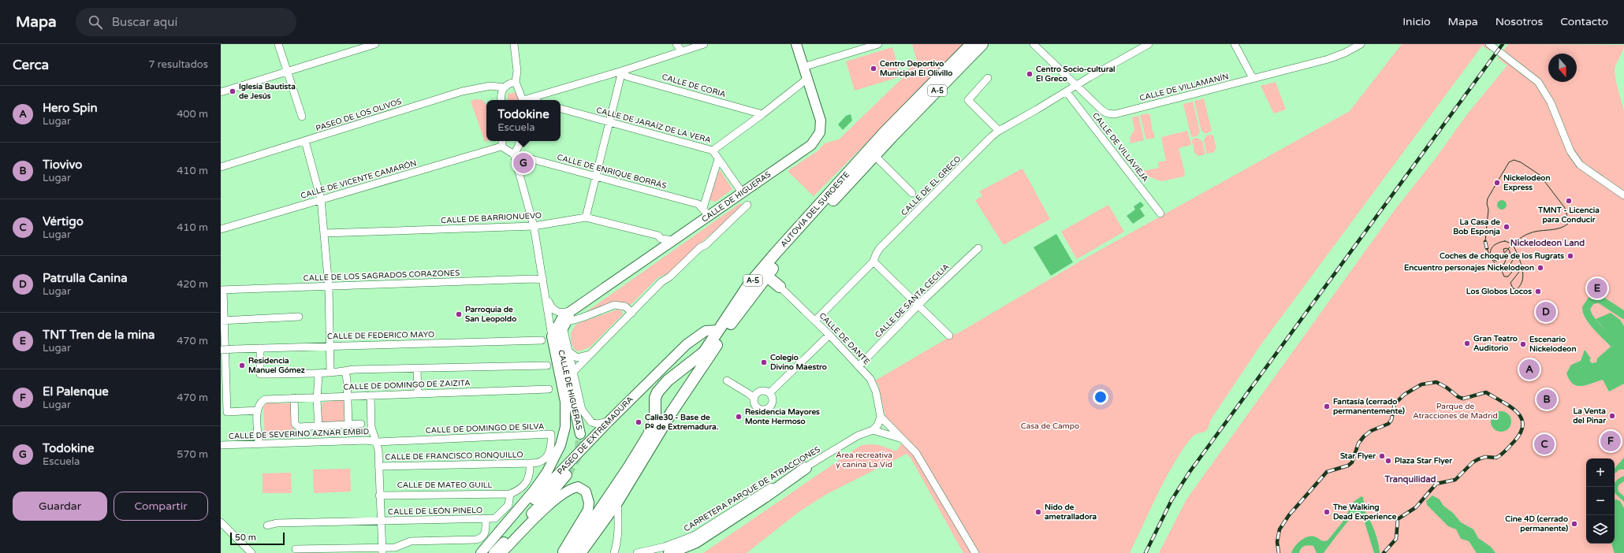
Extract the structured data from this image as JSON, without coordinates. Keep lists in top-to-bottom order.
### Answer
{
  "streets": {
    "highway": ["A-5", "AUTOVÍA DEL SUROESTE"],
    "main road": ["CALLE DE HIGUERAS", "PASEO DE EXTREMADURA"],
    "street": [
      "CALLE DE CORIA",
      "CALLE DE VILLAMANÍN",
      "PASEO DE LOS OLIVOS",
      "CALLE DE JARAÍZ DE LA VERA",
      "CALLE DE VILLAVIEJA",
      "CALLE DE ENRIQUE BORRÁS",
      "CALLE DE VICENTE CAMARÓN",
      "CALLE DE EL GRECO",
      "CALLE DE BARRIONUEVO",
      "CALLE DE LOS SAGRADOS CORAZONES",
      "CALLE DE SANTA CECILIA",
      "CALLE DE FEDERICO MAYO",
      "CALLE DE DANTE",
      "CALLE DE DOMINGO DE ZAIZITA",
      "CALLE DE DOMINGO DE SILVA",
      "CALLE DE SEVERINO AZNAR EMBID",
      "CALLE DE FRANCISCO RONQUILLO",
      "CALLE DE MATEO GUILL",
      "CARRETERA PARQUE DE ATRACCIONES",
      "CALLE DE LEÓN PINELO"
    ]
  },
  "crossings": [
    ["CALLE DE VILLAMANÍN", "CALLE DE EL GRECO"],
    ["CALLE DE JARAÍZ DE LA VERA", "CALLE DE HIGUERAS"],
    ["CALLE DE VILLAVIEJA", "CALLE DE EL GRECO"],
    ["CALLE DE ENRIQUE BORRÁS", "CALLE DE VICENTE CAMARÓN"],
    ["CALLE DE ENRIQUE BORRÁS", "CALLE DE HIGUERAS"],
    ["CALLE DE EL GRECO", "CALLE DE DANTE"],
    ["CALLE DE HIGUERAS", "CALLE DE BARRIONUEVO"],
    ["AUTOVÍA DEL SUROESTE", "PASEO DE EXTREMADURA"],
    ["CALLE DE SANTA CECILIA", "CALLE DE DANTE"],
    ["CALLE DE DOMINGO DE SILVA", "CALLE DE SEVERINO AZNAR EMBID"],
    ["CALLE DE DOMINGO DE SILVA", "CALLE DE FRANCISCO RONQUILLO"]
  ],
  "districts": ["Nickelodeon Land", "Tranquilidad"],
  "parks": ["Parque de Atracciones de Madrid", "Casa de Campo", "Área recreativa y canina La Vid"],
  "places": [
    "Centro Deportivo Municipal El Olivillo",
    "Centro Socio-cultural El Greco",
    "Iglesia Bautista de Jesús",
    "Nickelodeon Express",
    "TMNT - Licencia para Conducir",
    "La Casa de Bob Esponja",
    "Coches de choque de los Rugrats",
    "Encuentro personajes Nickelodeon",
    "Los Globos Locos",
    "Parroquia de San Leopoldo",
    "Gran Teatro Auditorio",
    "Escenario Nickelodeon",
    "Colegio Divino Maestro",
    "Residencia Manuel Gómez",
    "Fantasía (cerrado permanentemente)",
    "La Venta del Pinar",
    "Residencia Mayores Monte Hermoso",
    "Calle30 - Base de Pº de Extremadura.",
    "Star Flyer",
    "Plaza Star Flyer",
    "Nido de ametralladora",
    "The Walking Dead Experience",
    "Cine 4D (cerrado permanente)"
  ],
  "scale_bar": "50 m",
  "north": "bottom",
  "page": {
    "header": "Mapa",
    "search": "Buscar aquí",
    "nav": [
      "Inicio",
      "Mapa",
      "Nosotros",
      "Contacto"
    ],
    "heading": ["Cerca", "7 resultados"],
    "list": [
      {
        "mark": "A",
        "name": "Hero Spin",
        "note": "Lugar",
        "value": "400 m"
      },
      {
        "mark": "B",
        "name": "Tiovivo",
        "note": "Lugar",
        "value": "410 m"
      },
      {
        "mark": "C",
        "name": "Vértigo",
        "note": "Lugar",
        "value": "410 m"
      },
      {
        "mark": "D",
        "name": "Patrulla Canina",
        "note": "Lugar",
        "value": "420 m"
      },
      {
        "mark": "E",
        "name": "TNT Tren de la mina",
        "note": "Lugar",
        "value": "470 m"
      },
      {
        "mark": "F",
        "name": "El Palenque",
        "note": "Lugar",
        "value": "470 m"
      },
      {
        "mark": "G",
        "name": "Todokine",
        "note": "Escuela",
        "value": "570 m"
      }
    ],
    "popup": ["Todokine", "Escuela"],
    "pins": [
      "G",
      "E",
      "D",
      "A",
      "B",
      "F",
      "C"
    ],
    "map_buttons": ["+", "−"],
    "buttons": ["Guardar", "Compartir"],
    "scale": "50 m"
  }
}
